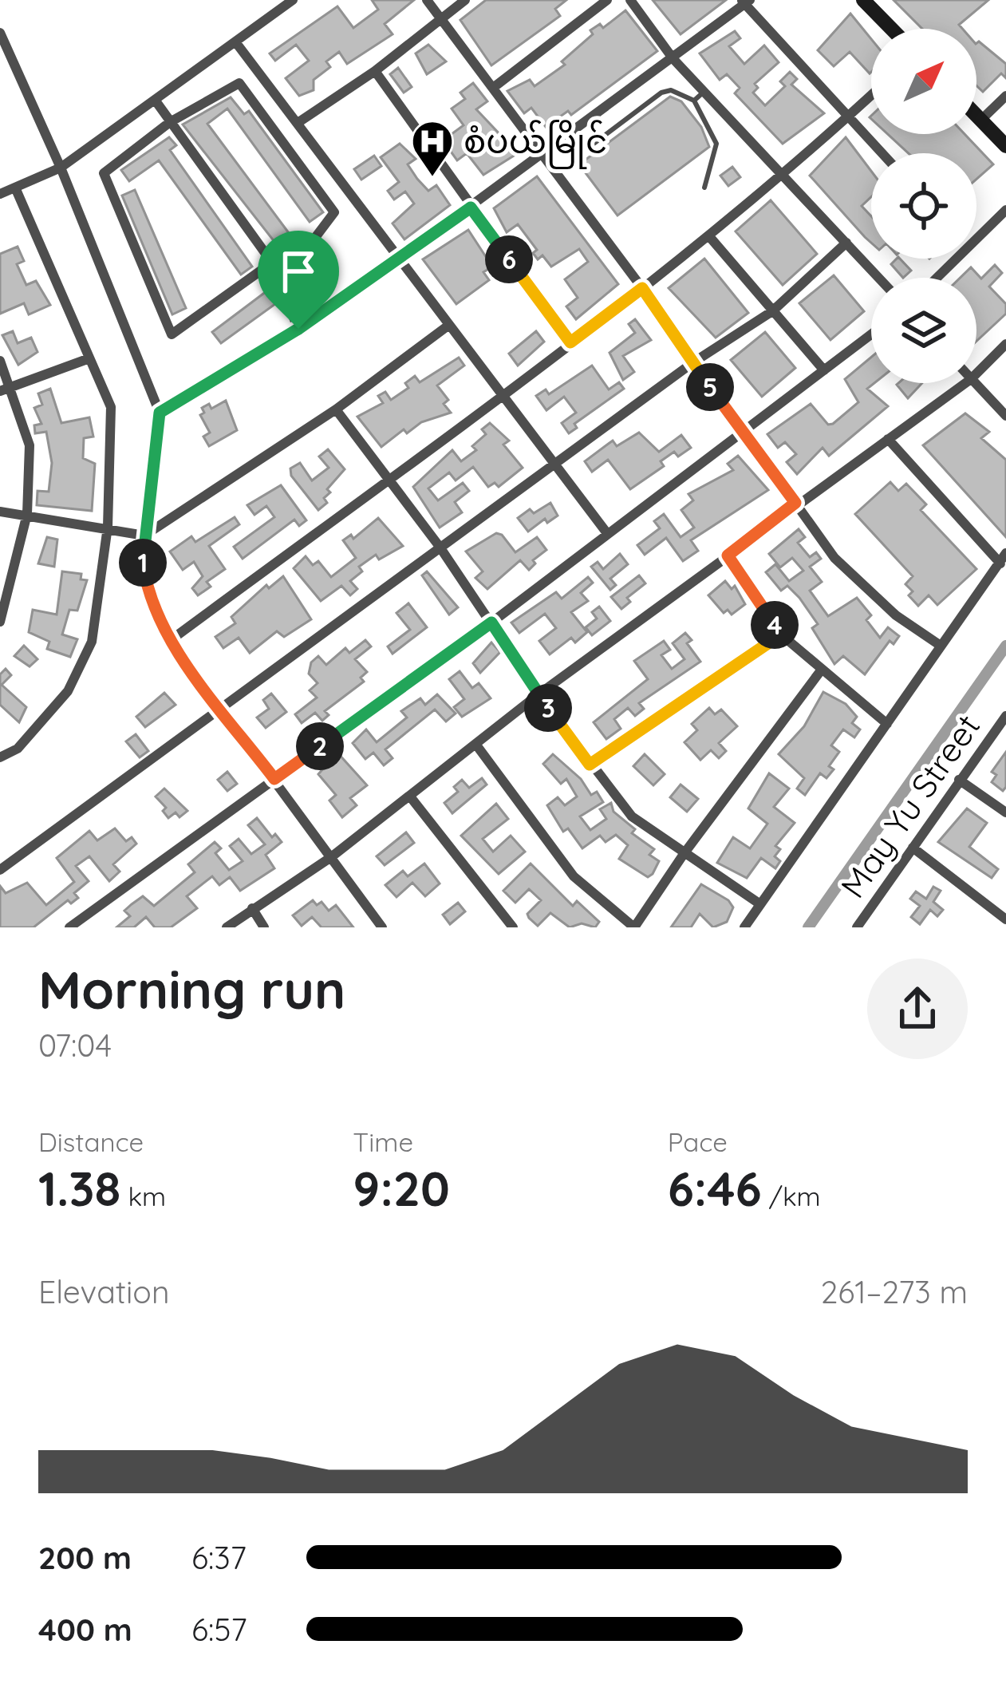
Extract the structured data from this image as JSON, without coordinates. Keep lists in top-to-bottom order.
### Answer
{
  "streets": {
    "street": ["May Yu Street"]
  },
  "places": {
    "hospital": ["စံပယ်မြိုင်"]
  },
  "north": "top right",
  "page": {
    "pins": [
      "6",
      "5",
      "1",
      "4",
      "3",
      "2"
    ],
    "heading": ["Morning run", "07:04"],
    "stats": [
      ["Distance", "1.38 km"],
      ["Time", "9:20"],
      ["Pace", "6:46 /km"]
    ],
    "chart": ["Elevation", "261–273 m"],
    "list": [
      {
        "name": "200 m",
        "note": "6:37"
      },
      {
        "name": "400 m",
        "note": "6:57"
      }
    ]
  }
}
